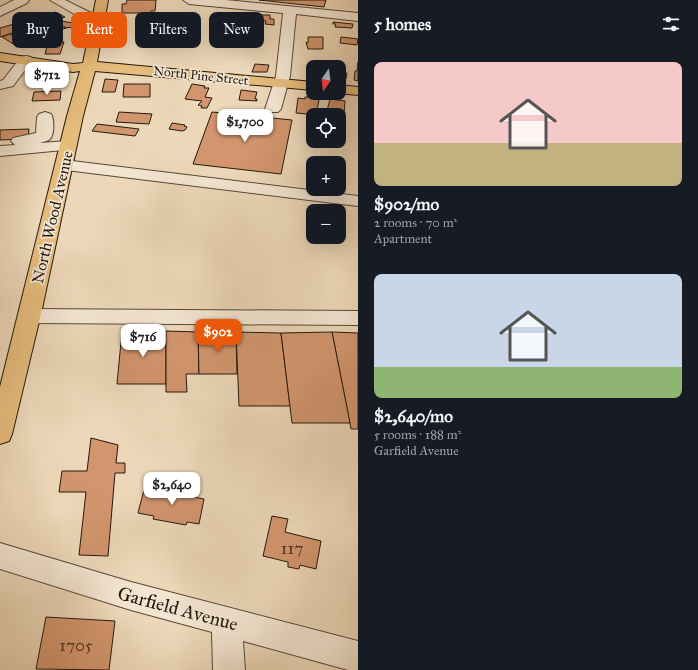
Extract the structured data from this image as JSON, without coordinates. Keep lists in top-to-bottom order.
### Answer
{
  "streets": {
    "main road": ["North Pine Street", "North Wood Avenue"],
    "street": ["Garfield Avenue"]
  },
  "crossings": [
    ["North Pine Street", "North Wood Avenue"]
  ],
  "house_numbers": ["117", "1705"],
  "north": "bottom",
  "page": {
    "heading": "5 homes",
    "chip": [
      "Buy",
      "Rent",
      "Filters",
      "New"
    ],
    "list": [
      {
        "name": "$902/mo",
        "note": "2 rooms · 70 m² · Apartment"
      },
      {
        "name": "$2,640/mo",
        "note": "5 rooms · 188 m² · Garfield Avenue"
      }
    ],
    "map_buttons": ["+", "−"],
    "price": [
      "$712",
      "$1,700",
      "$902",
      "$716",
      "$2,640"
    ]
  }
}
